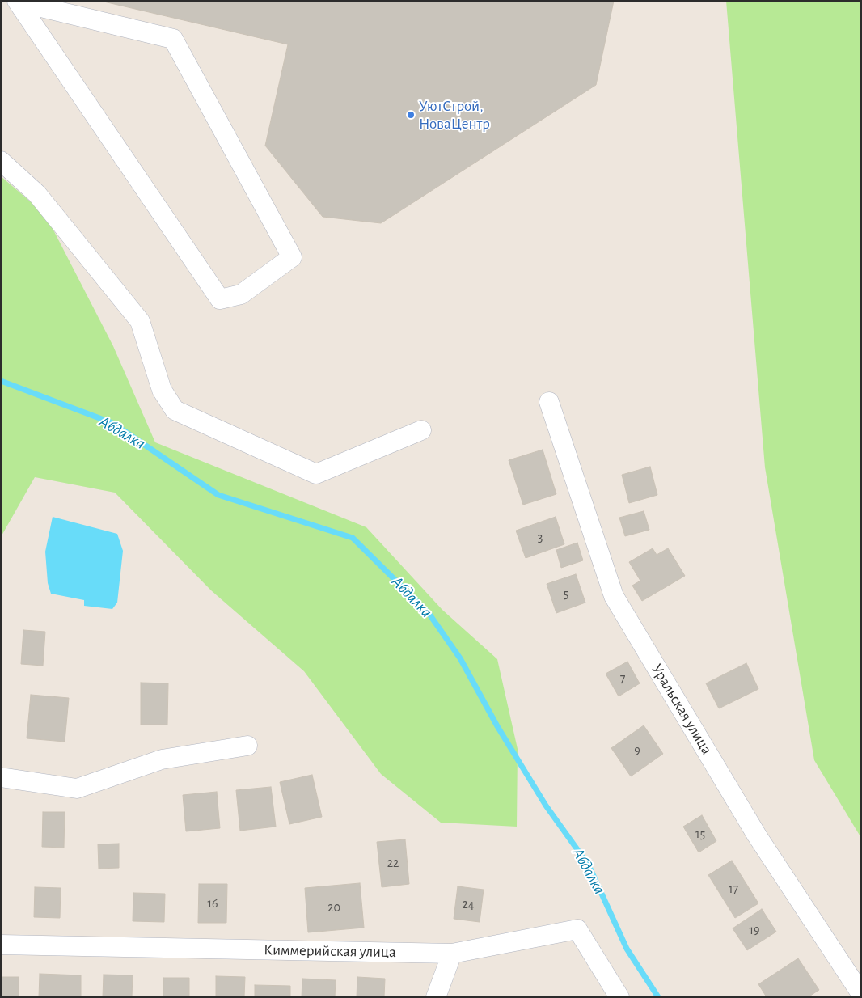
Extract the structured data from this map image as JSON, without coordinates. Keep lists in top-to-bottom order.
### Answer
{
  "streets": {
    "street": ["Уральская улица", "Киммерийская улица"]
  },
  "water": ["Абдалка"],
  "places": ["УютСтрой, НоваЦентр"],
  "house_numbers": [
    "3",
    "5",
    "7",
    "9",
    "15",
    "22",
    "17",
    "16",
    "24",
    "20",
    "19"
  ]
}
